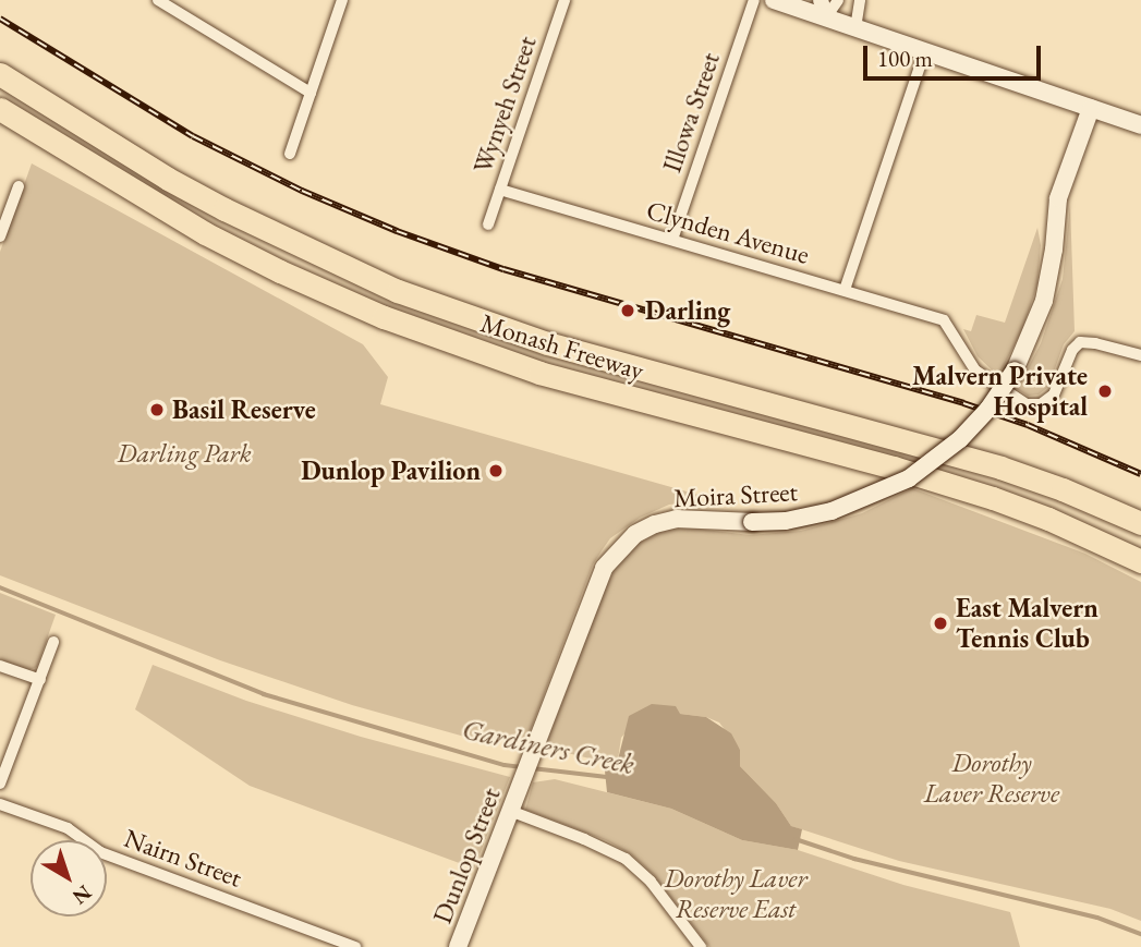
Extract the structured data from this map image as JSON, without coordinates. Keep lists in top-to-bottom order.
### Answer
{
  "streets": {
    "highway": ["Monash Freeway"],
    "main road": ["Moira Street", "Dunlop Street"],
    "street": [
      "Wynyeh Street",
      "Illowa Street",
      "Clynden Avenue",
      "Nairn Street"
    ]
  },
  "crossings": [
    ["Wynyeh Street", "Clynden Avenue"],
    ["Illowa Street", "Clynden Avenue"],
    ["Moira Street", "Dunlop Street"]
  ],
  "water": ["Gardiners Creek"],
  "parks": ["Darling Park", "Dorothy Laver Reserve", "Dorothy Laver Reserve East"],
  "places": [
    "Darling",
    "Malvern Private Hospital",
    "Basil Reserve",
    "Dunlop Pavilion",
    "East Malvern Tennis Club"
  ],
  "scale_bar": "100 m",
  "north": "bottom right"
}
